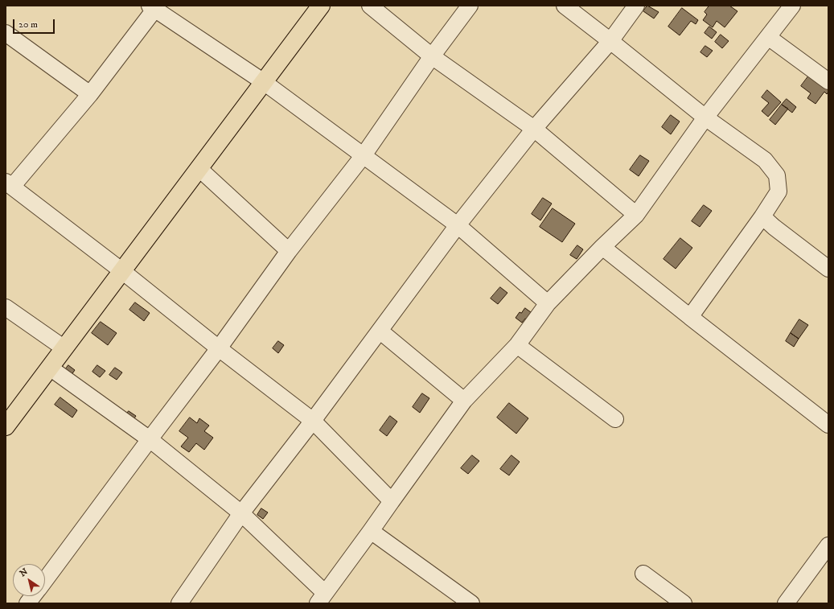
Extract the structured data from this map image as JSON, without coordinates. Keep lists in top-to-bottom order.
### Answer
{
  "scale_bar": "20 m",
  "north": "top left"
}
